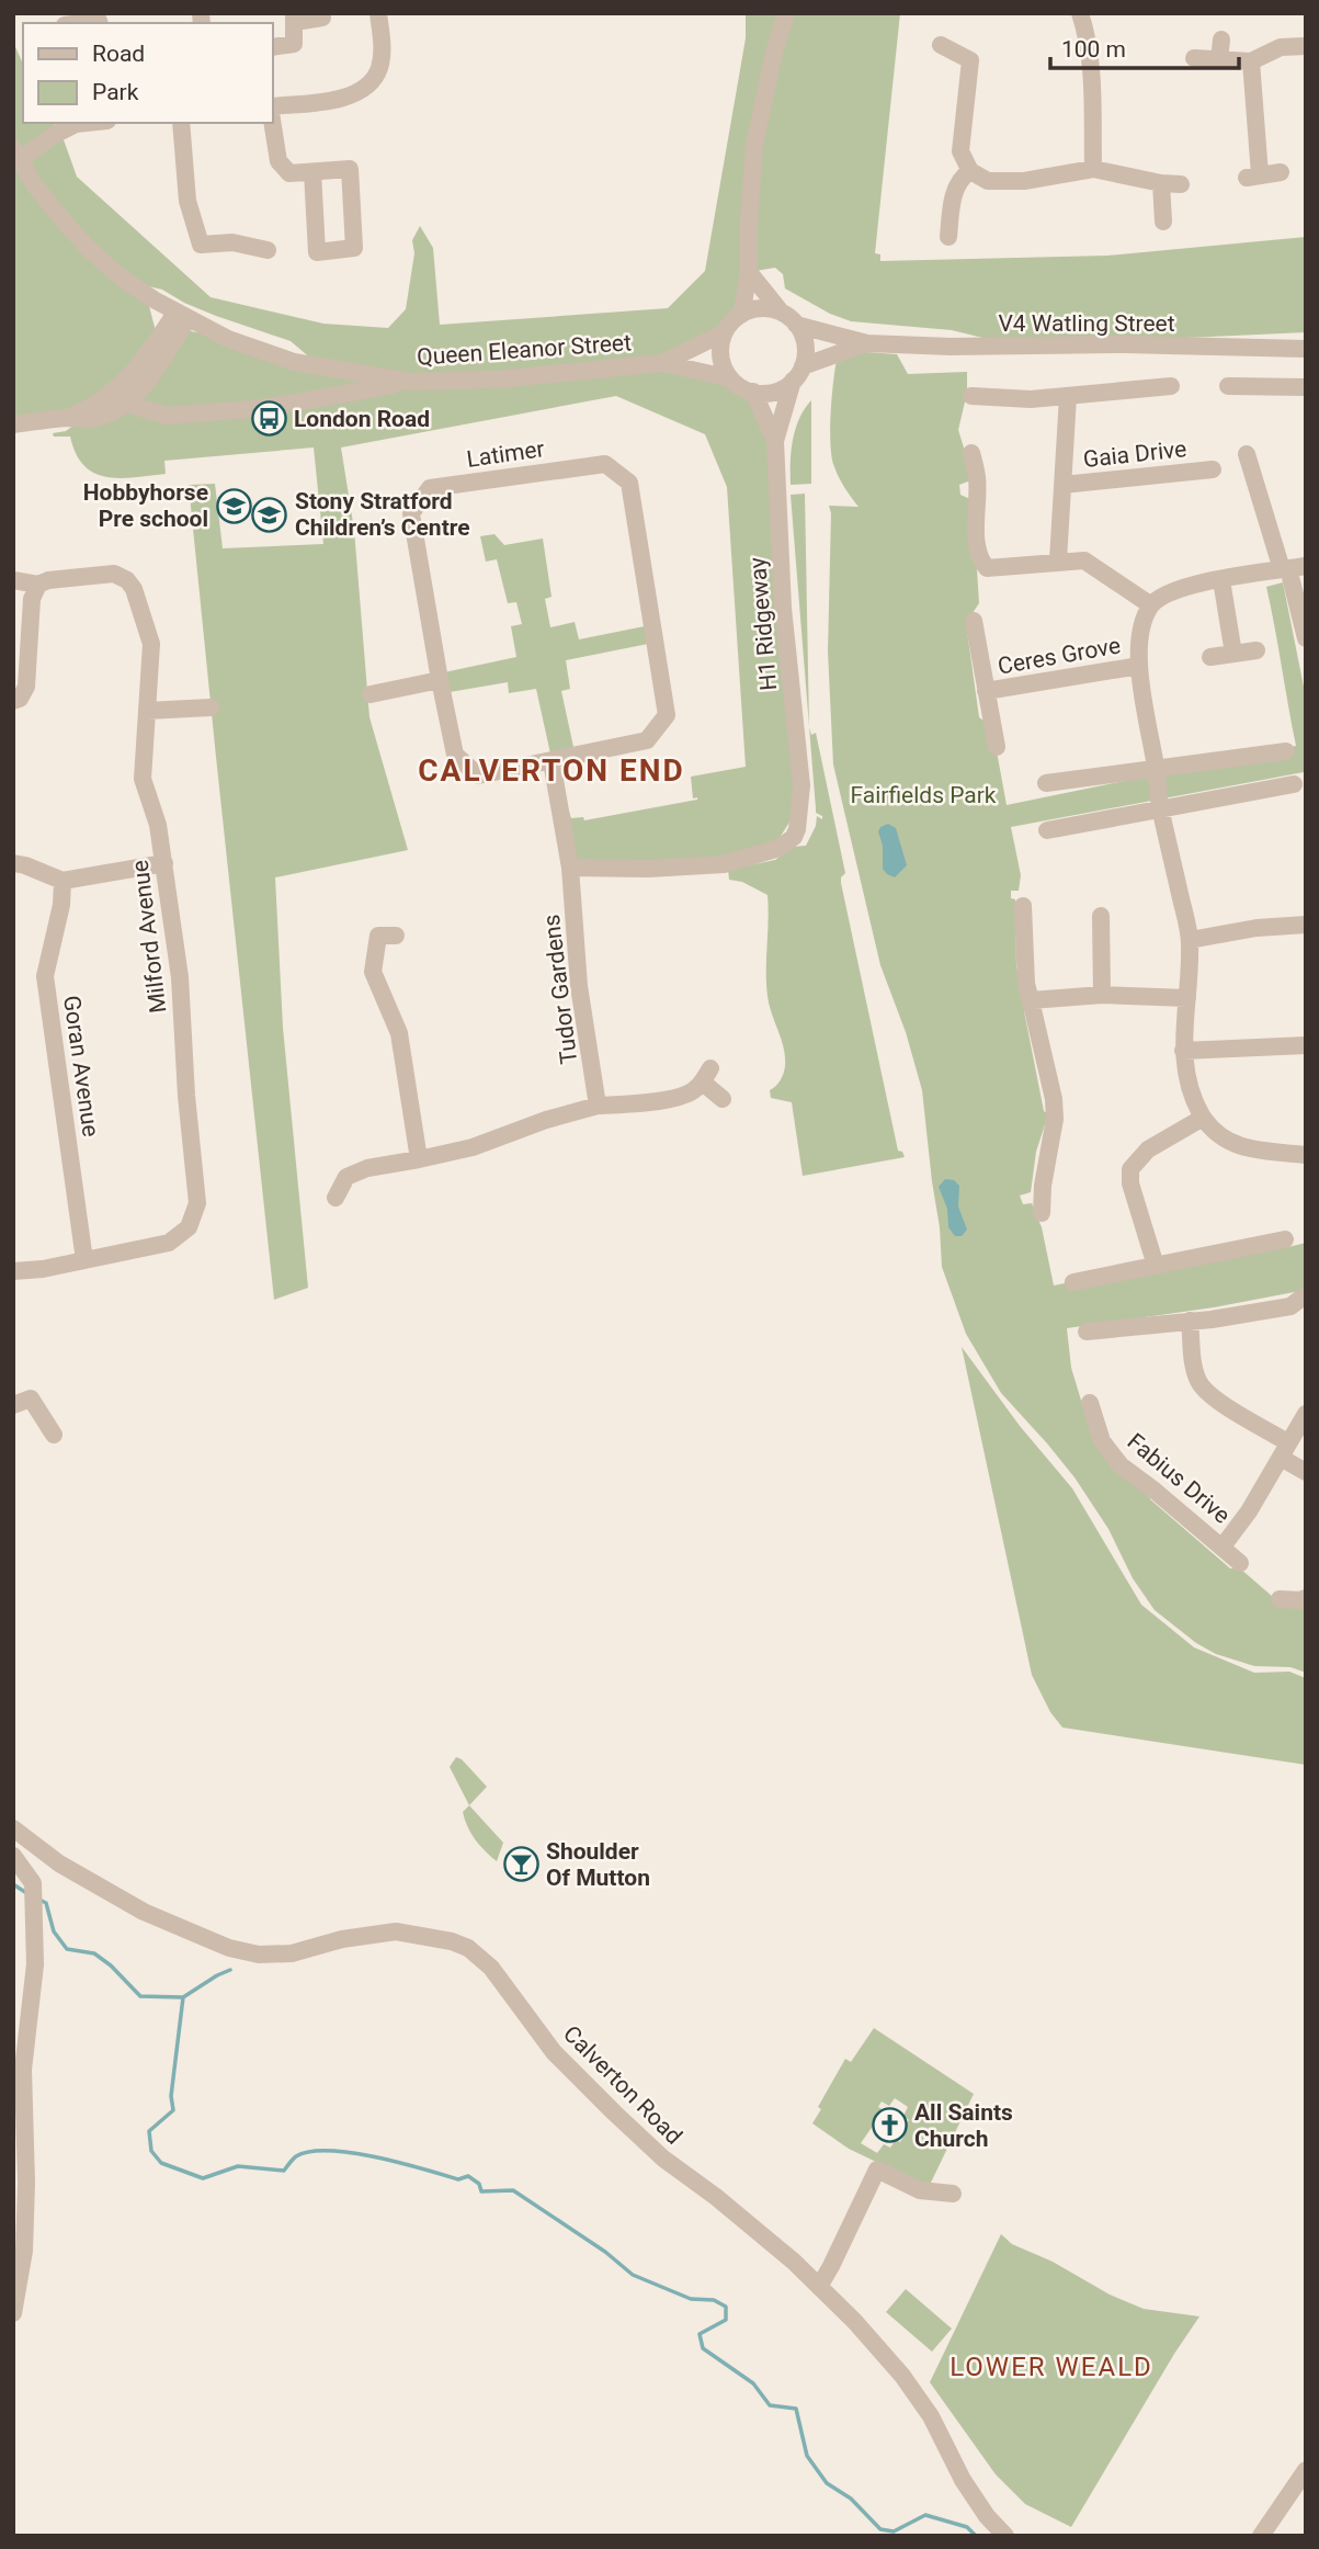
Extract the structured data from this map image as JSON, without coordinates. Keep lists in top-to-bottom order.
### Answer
{
  "streets": {
    "street": [
      "V4 Watling Street",
      "Queen Eleanor Street",
      "Latimer",
      "Gaia Drive",
      "H1 Ridgeway",
      "Ceres Grove",
      "Milford Avenue",
      "Tudor Gardens",
      "Goran Avenue",
      "Fabius Drive",
      "Calverton Road"
    ]
  },
  "crossings": [
    ["V4 Watling Street", "Queen Eleanor Street"],
    ["V4 Watling Street", "H1 Ridgeway"],
    ["Queen Eleanor Street", "H1 Ridgeway"],
    ["Latimer", "Tudor Gardens"],
    ["H1 Ridgeway", "Tudor Gardens"],
    ["Milford Avenue", "Goran Avenue"]
  ],
  "districts": ["CALVERTON END", "LOWER WEALD"],
  "parks": ["Fairfields Park"],
  "places": {
    "bus stop": ["London Road"],
    "school or university": ["Hobbyhorse Pre school", "Stony Stratford Children’s Centre"],
    "bar": ["Shoulder Of Mutton"],
    "church": ["All Saints Church"]
  },
  "legend": ["Road", "Park"],
  "scale_bar": "100 m"
}
